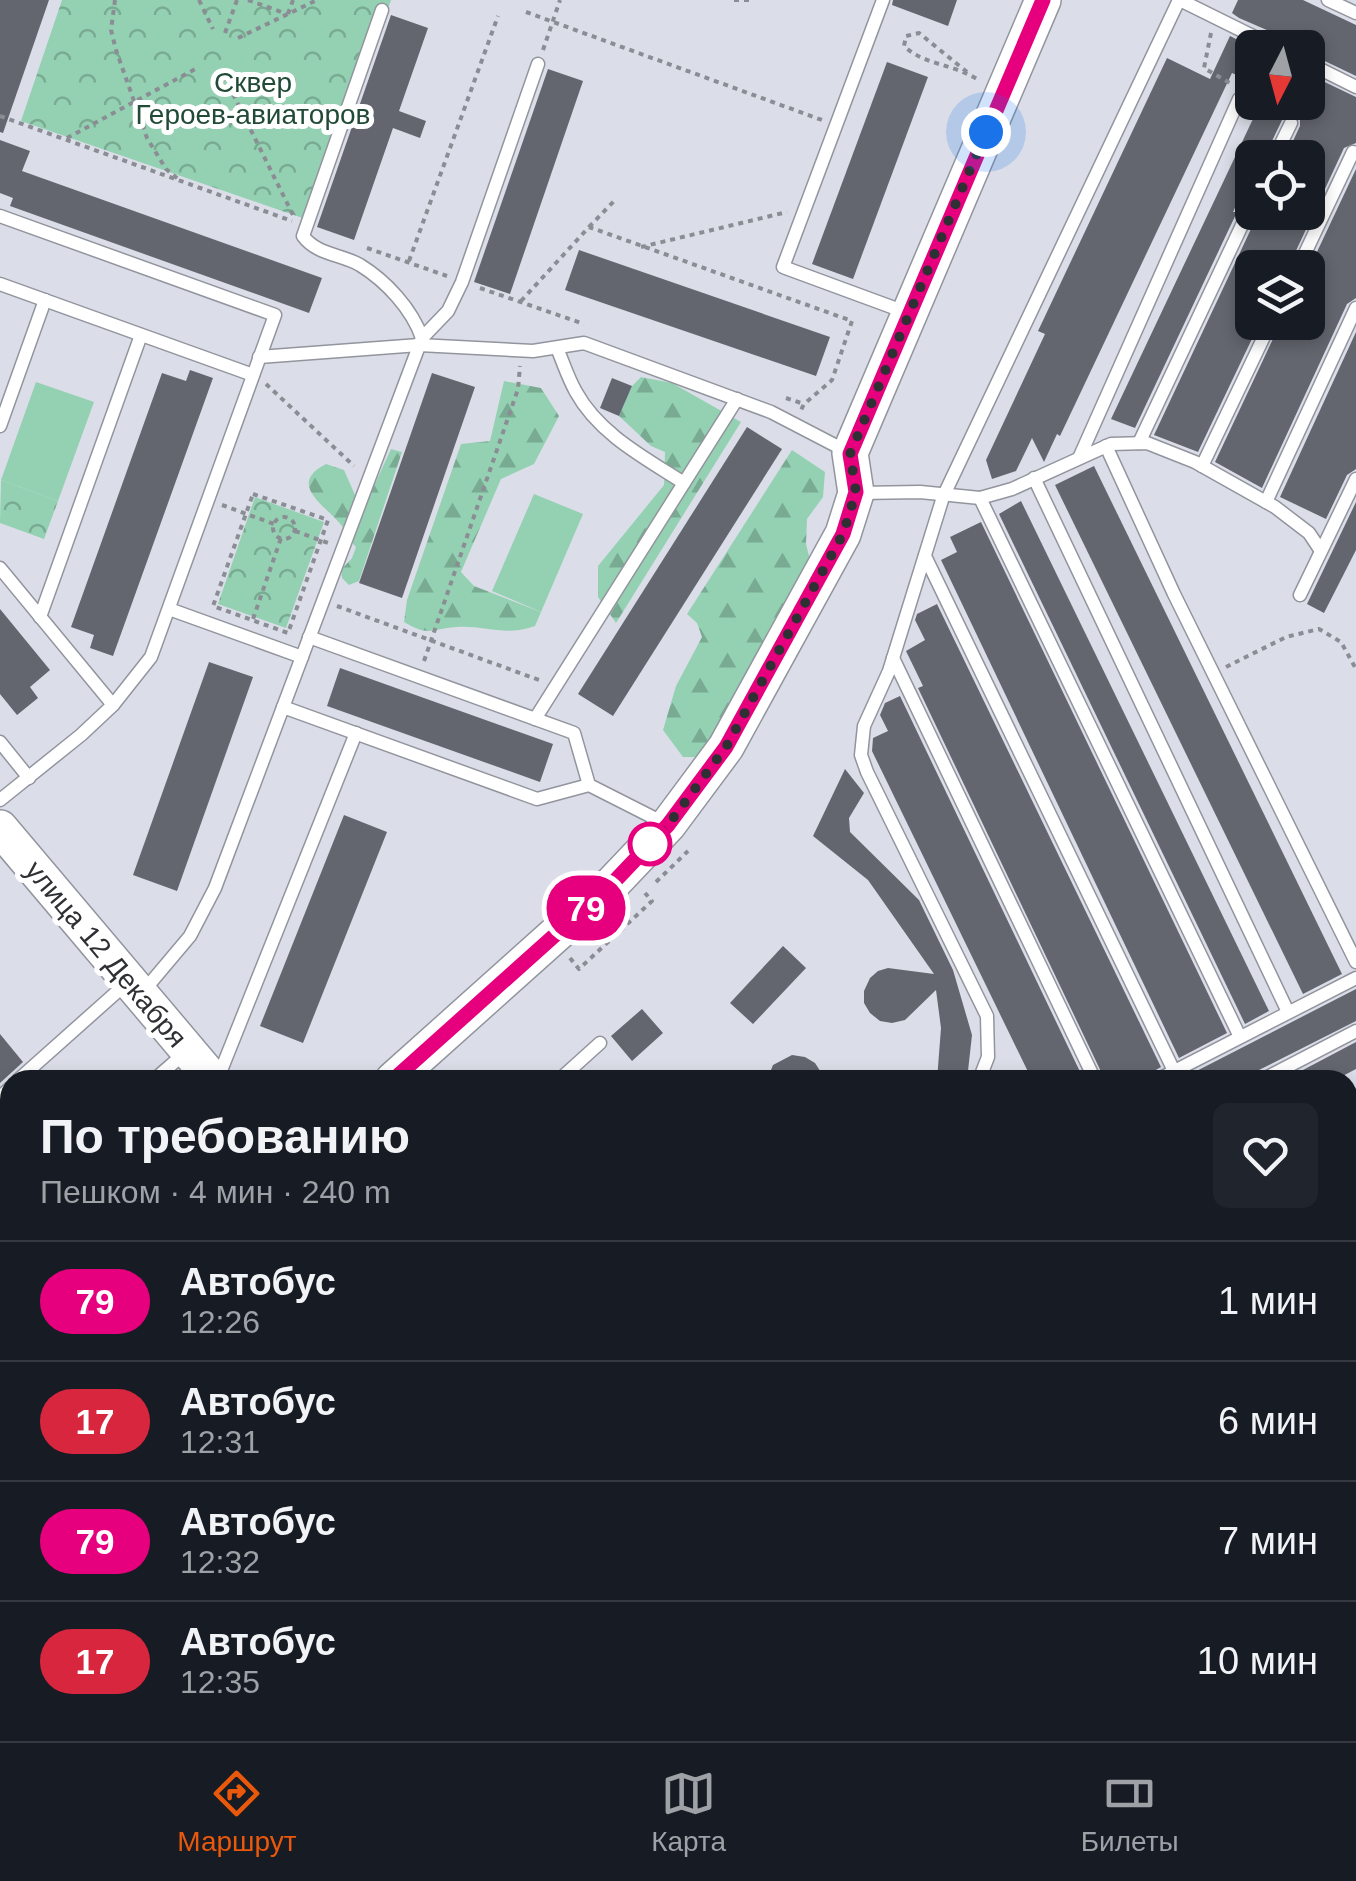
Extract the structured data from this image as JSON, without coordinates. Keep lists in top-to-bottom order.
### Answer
{
  "streets": {
    "street": ["улица 12 Декабря"]
  },
  "parks": ["Сквер Героев-авиаторов"],
  "lines": ["bus line 79"],
  "north": "bottom",
  "page": {
    "on_map": "79",
    "heading": ["По требованию", "Пешком · 4 мин · 240 m"],
    "list": [
      {
        "mark": "79",
        "name": "Автобус",
        "note": "12:26",
        "value": "1 мин"
      },
      {
        "mark": "17",
        "name": "Автобус",
        "note": "12:31",
        "value": "6 мин"
      },
      {
        "mark": "79",
        "name": "Автобус",
        "note": "12:32",
        "value": "7 мин"
      },
      {
        "mark": "17",
        "name": "Автобус",
        "note": "12:35",
        "value": "10 мин"
      }
    ],
    "tabs": ["Маршрут", "Карта", "Билеты"]
  }
}
